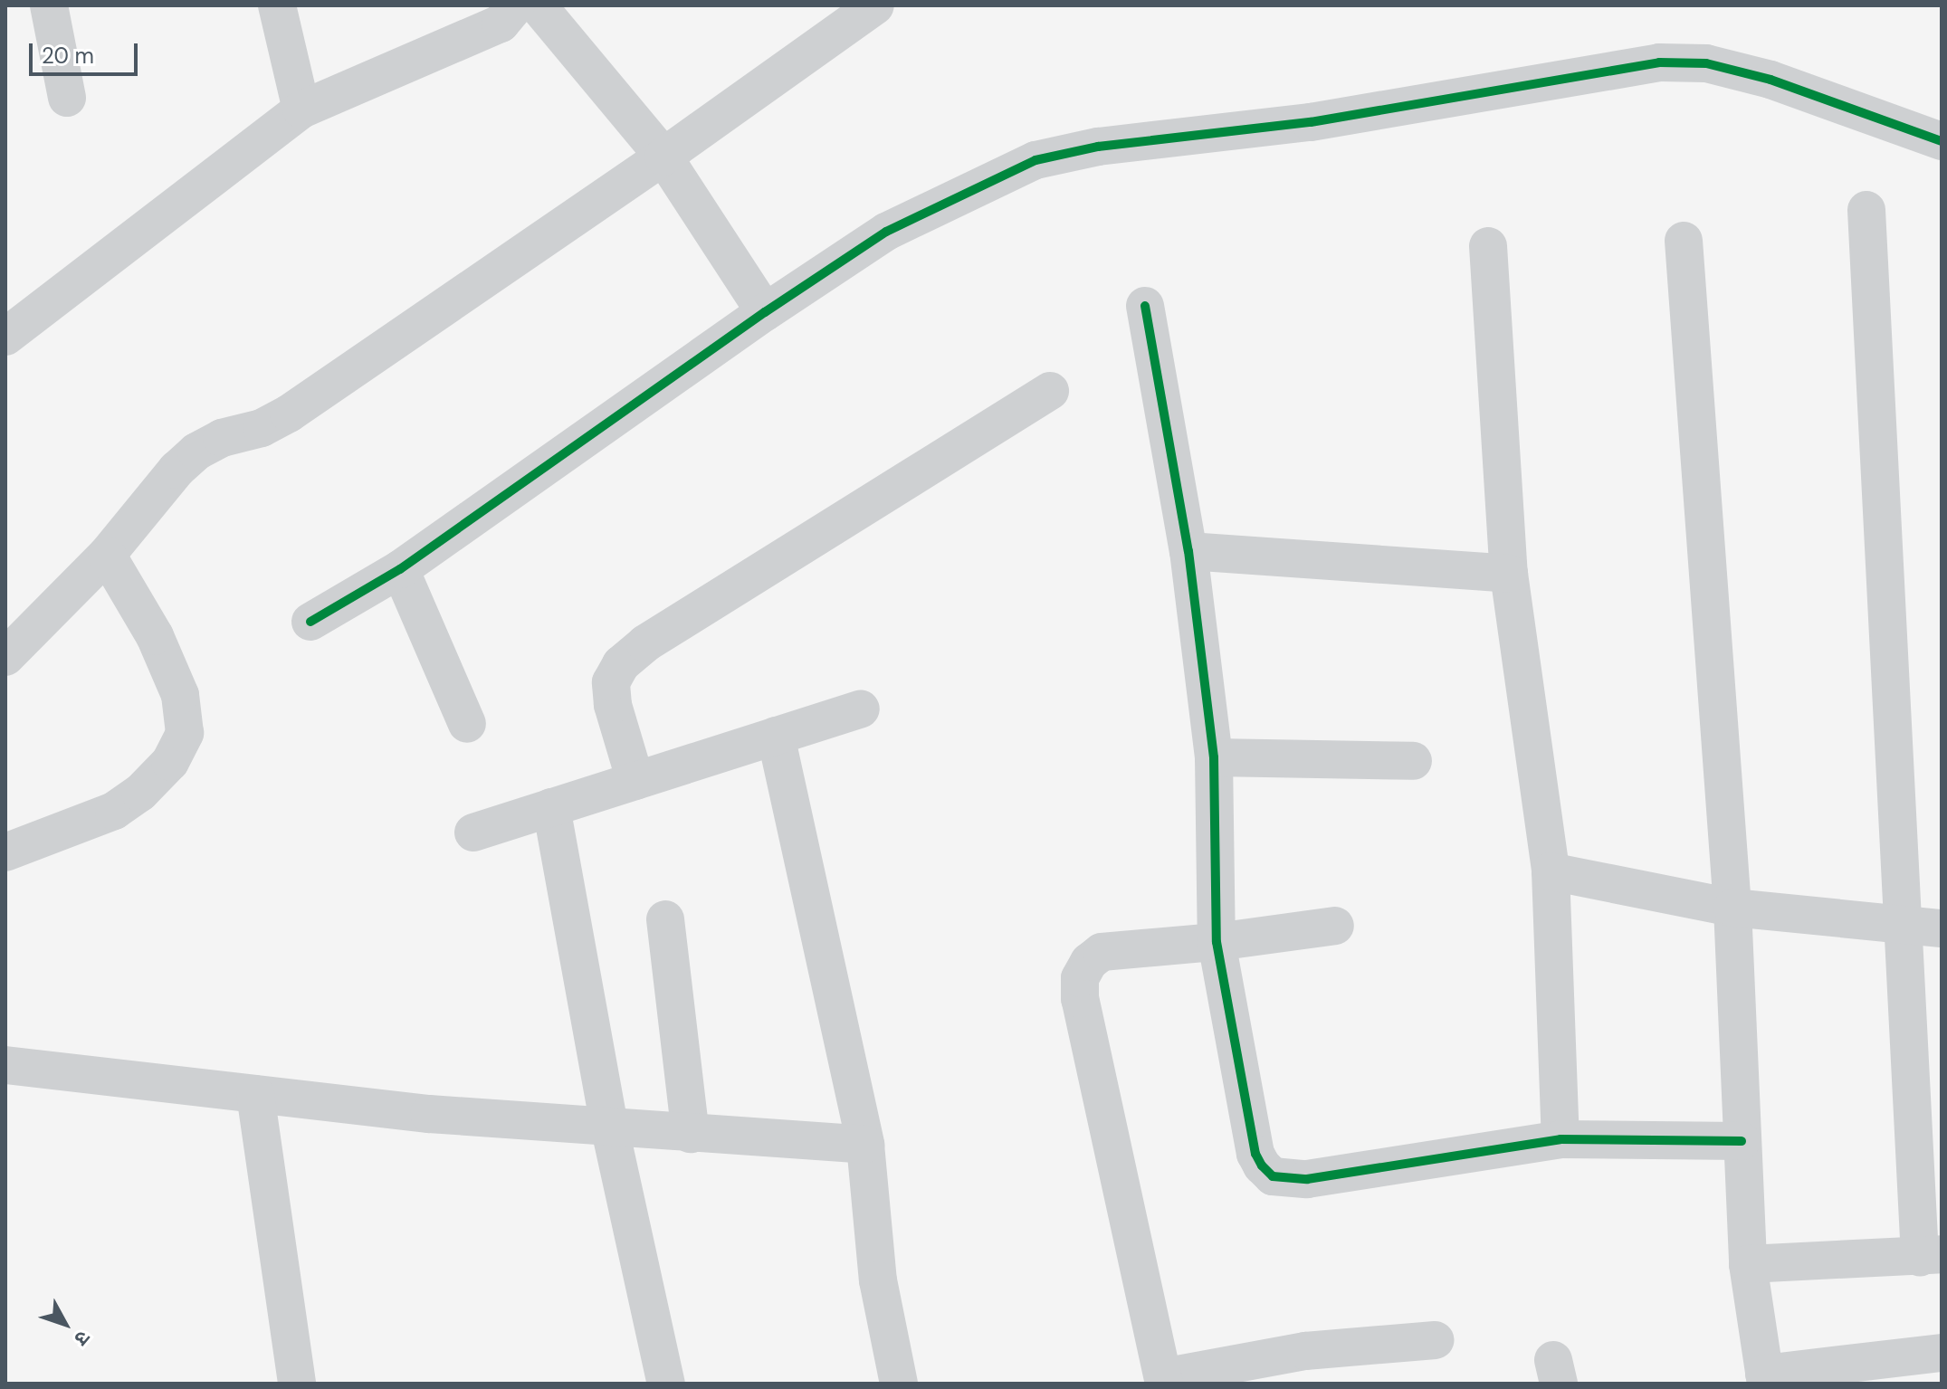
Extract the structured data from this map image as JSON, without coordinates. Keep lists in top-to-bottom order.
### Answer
{
  "scale_bar": "20 m",
  "north": "bottom right"
}
